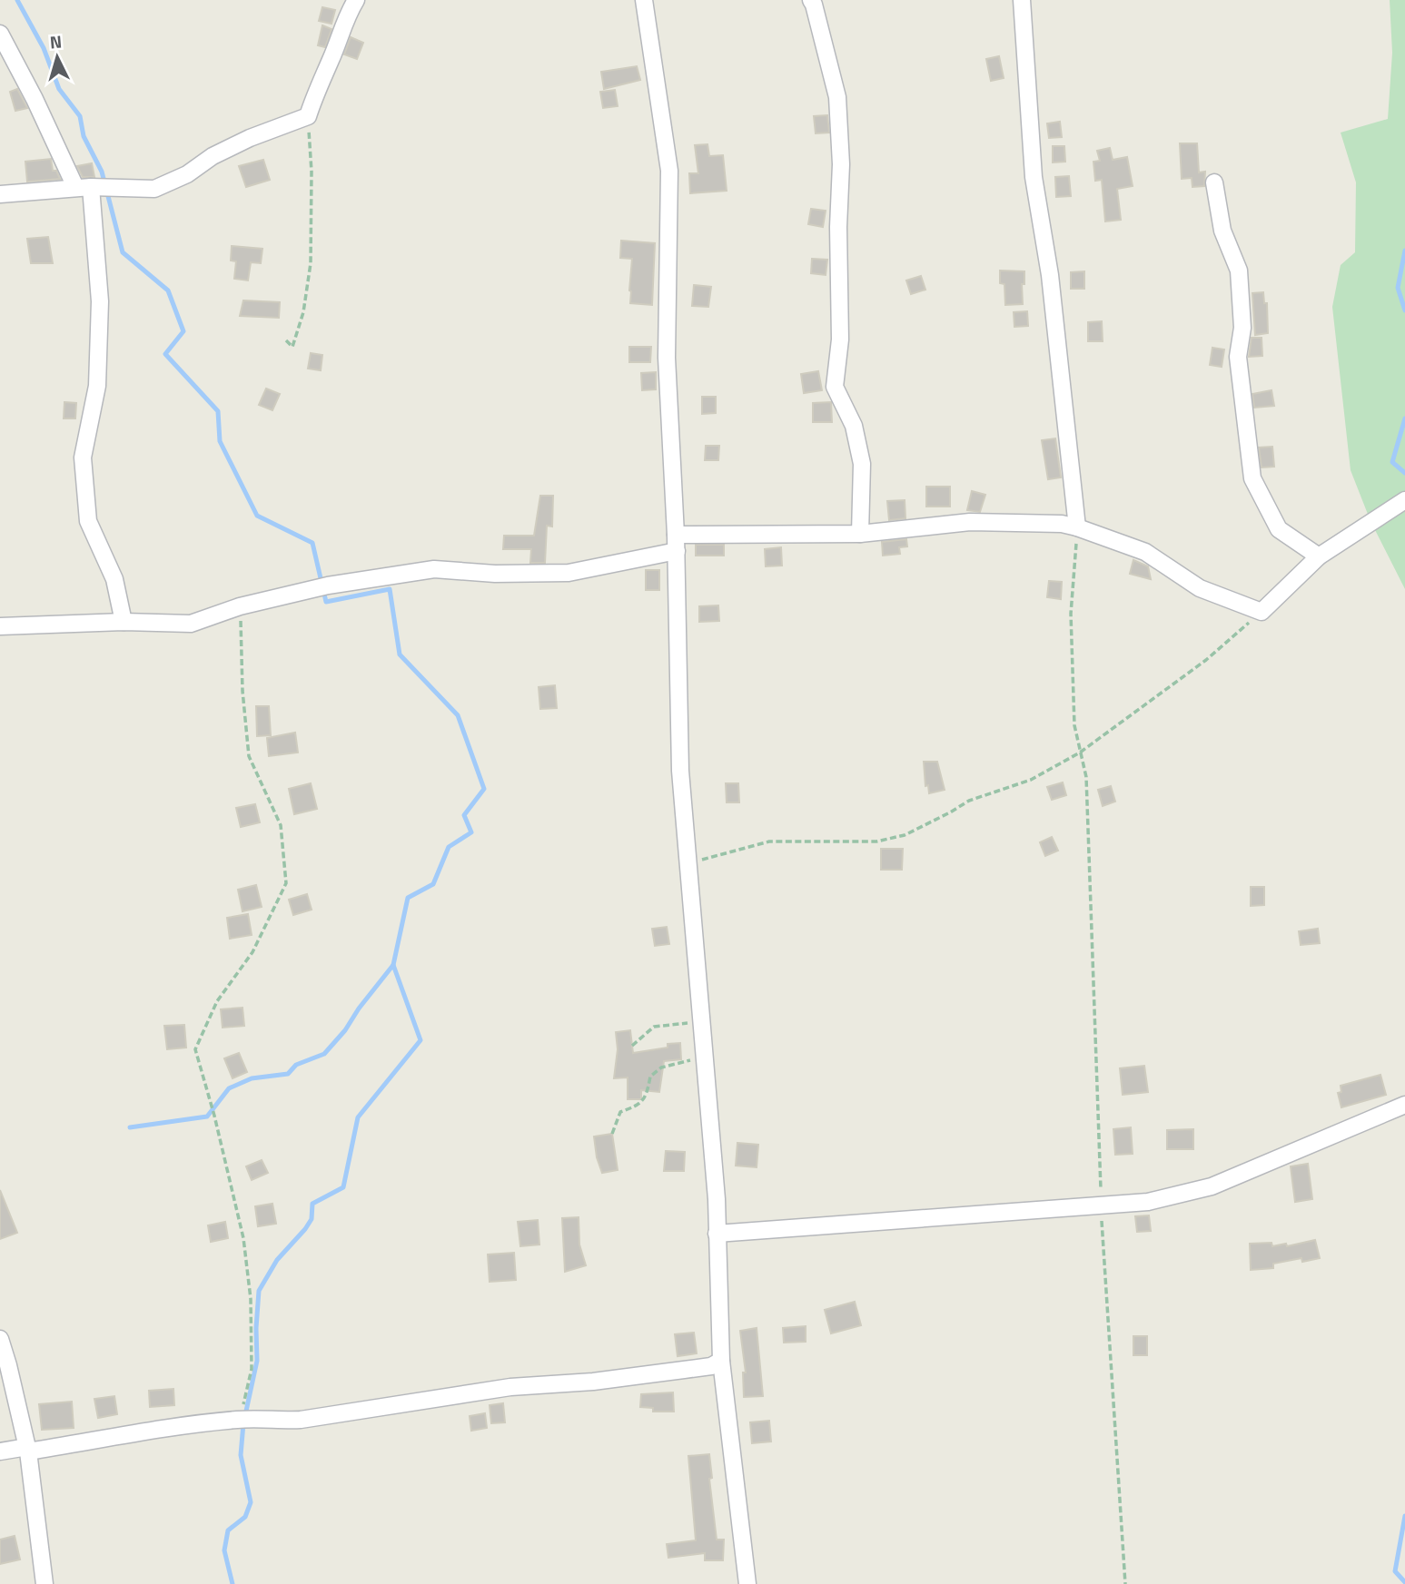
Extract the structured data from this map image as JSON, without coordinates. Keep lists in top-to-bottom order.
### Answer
{
  "north": "top"
}
